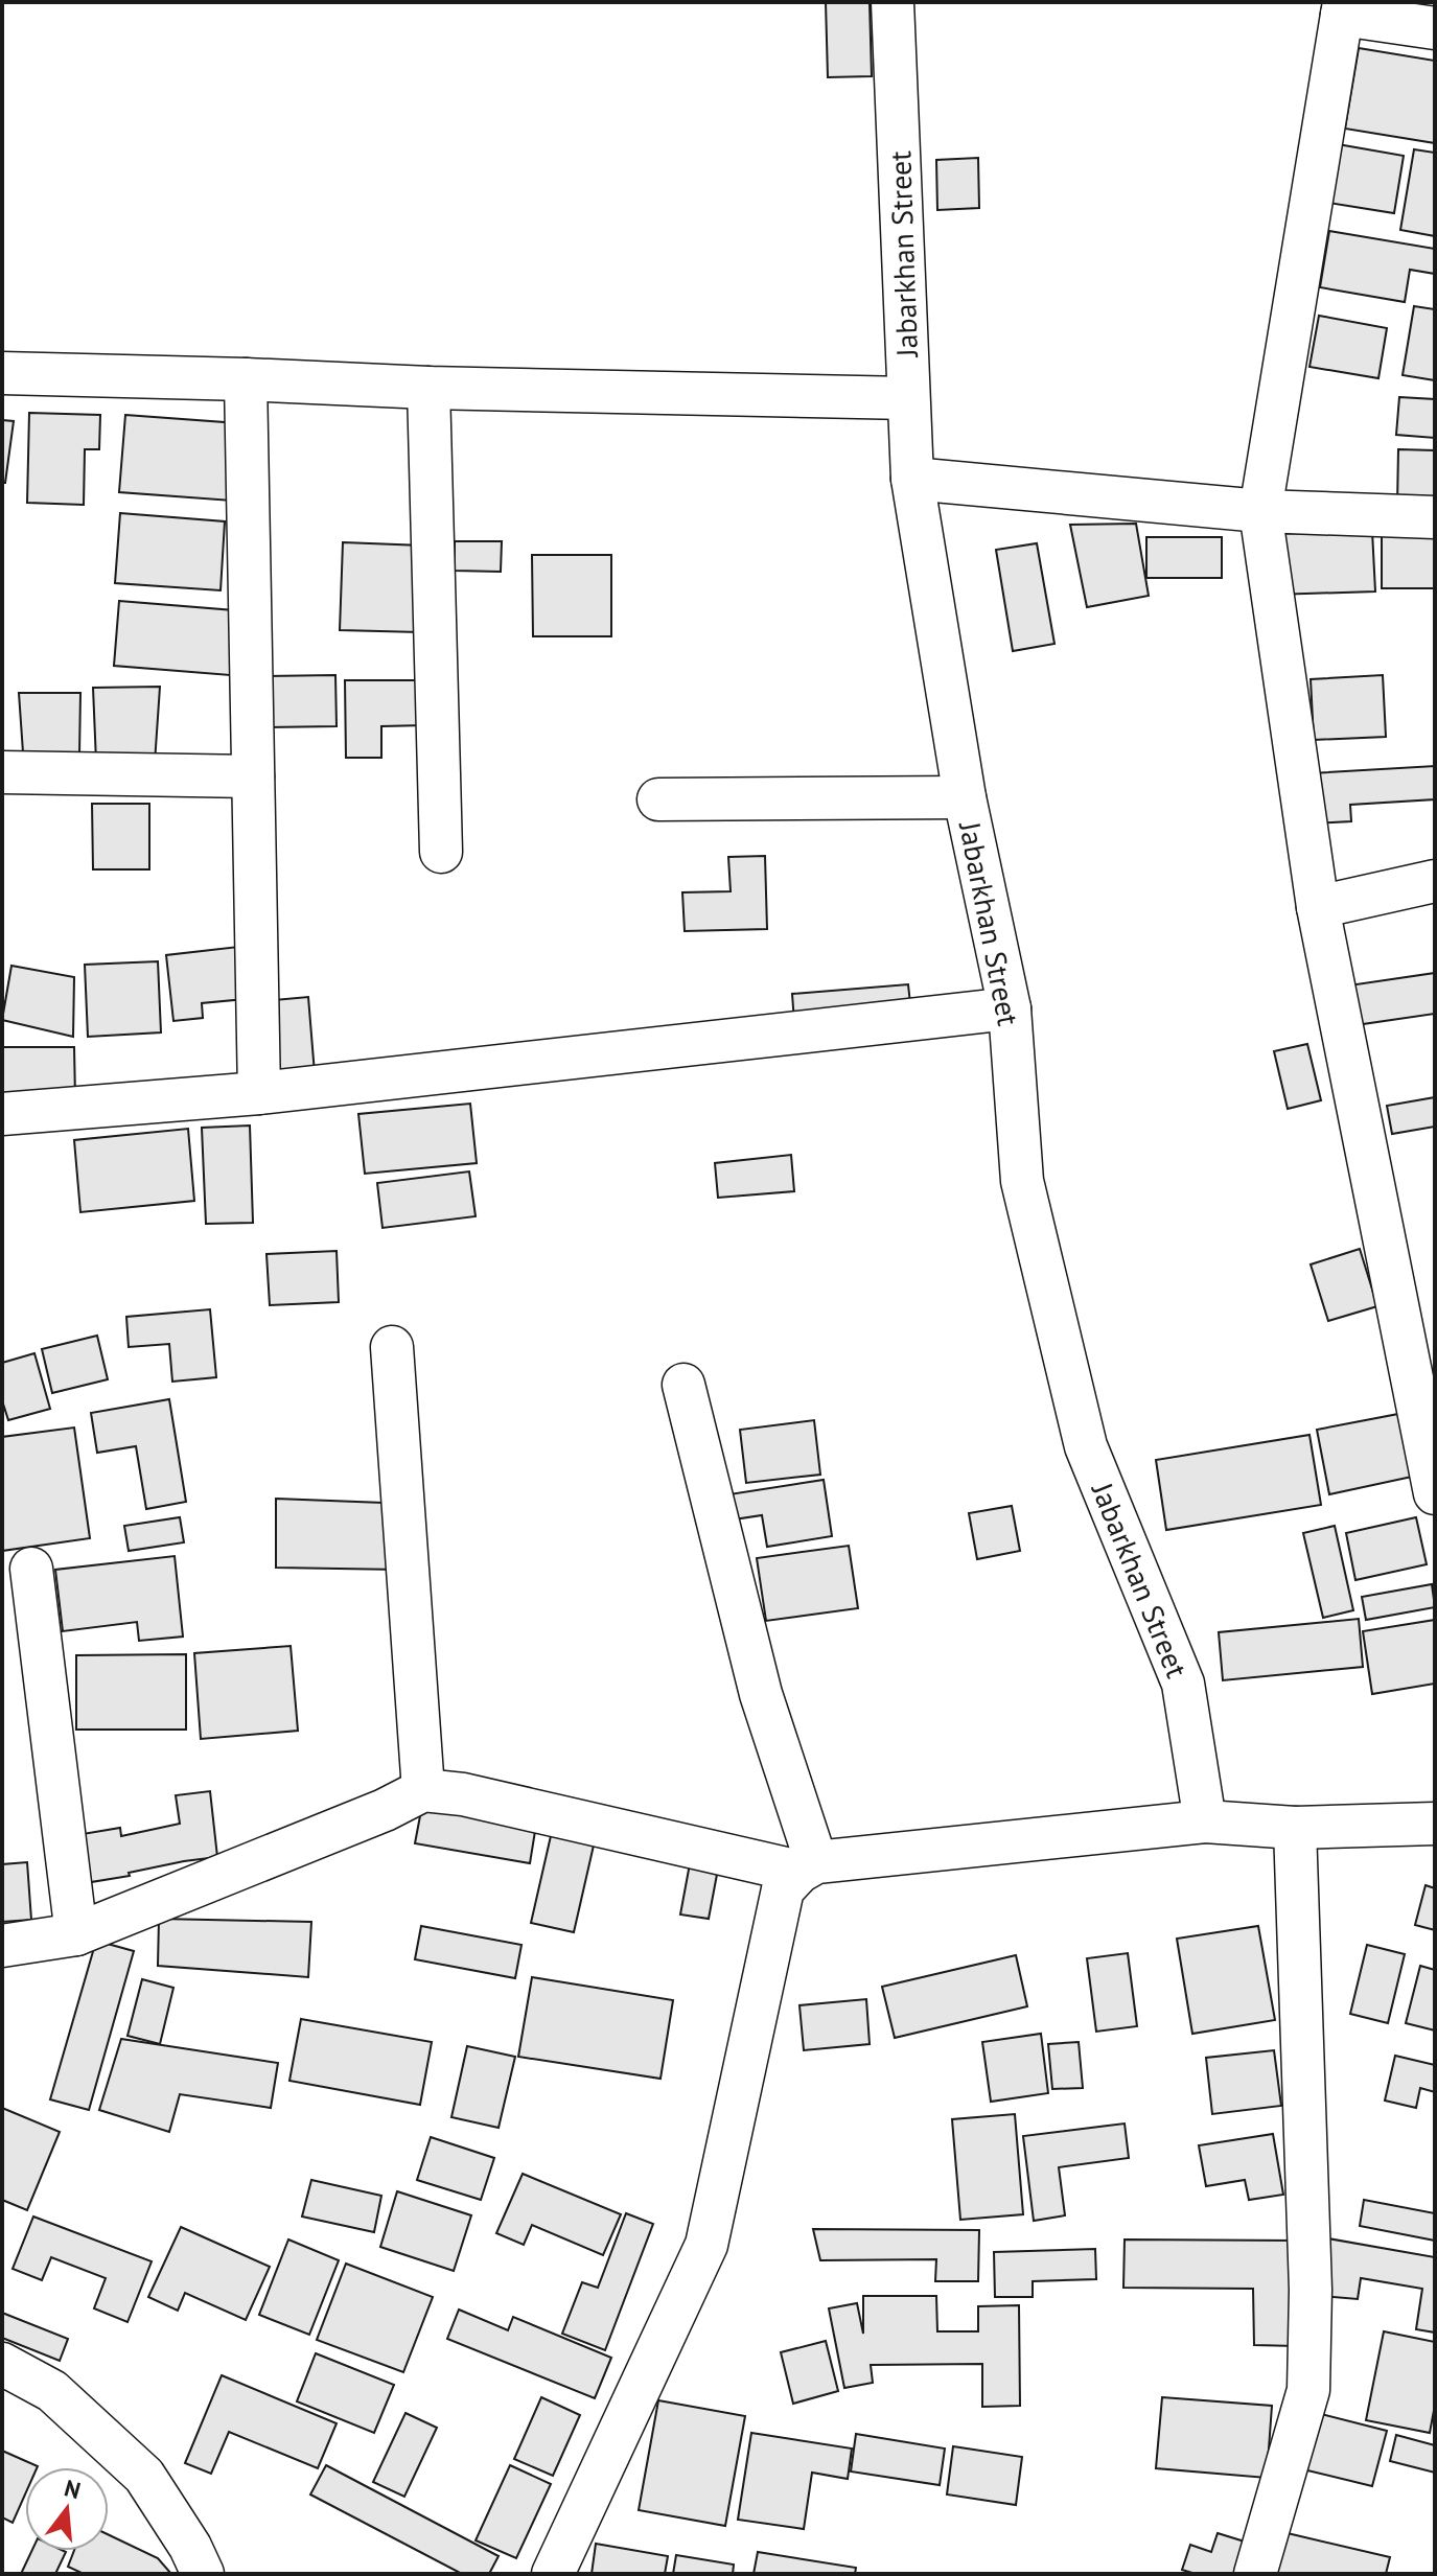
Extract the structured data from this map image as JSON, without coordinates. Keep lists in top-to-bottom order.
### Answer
{
  "streets": {
    "street": ["Jabarkhan Street"]
  },
  "north": "top"
}
